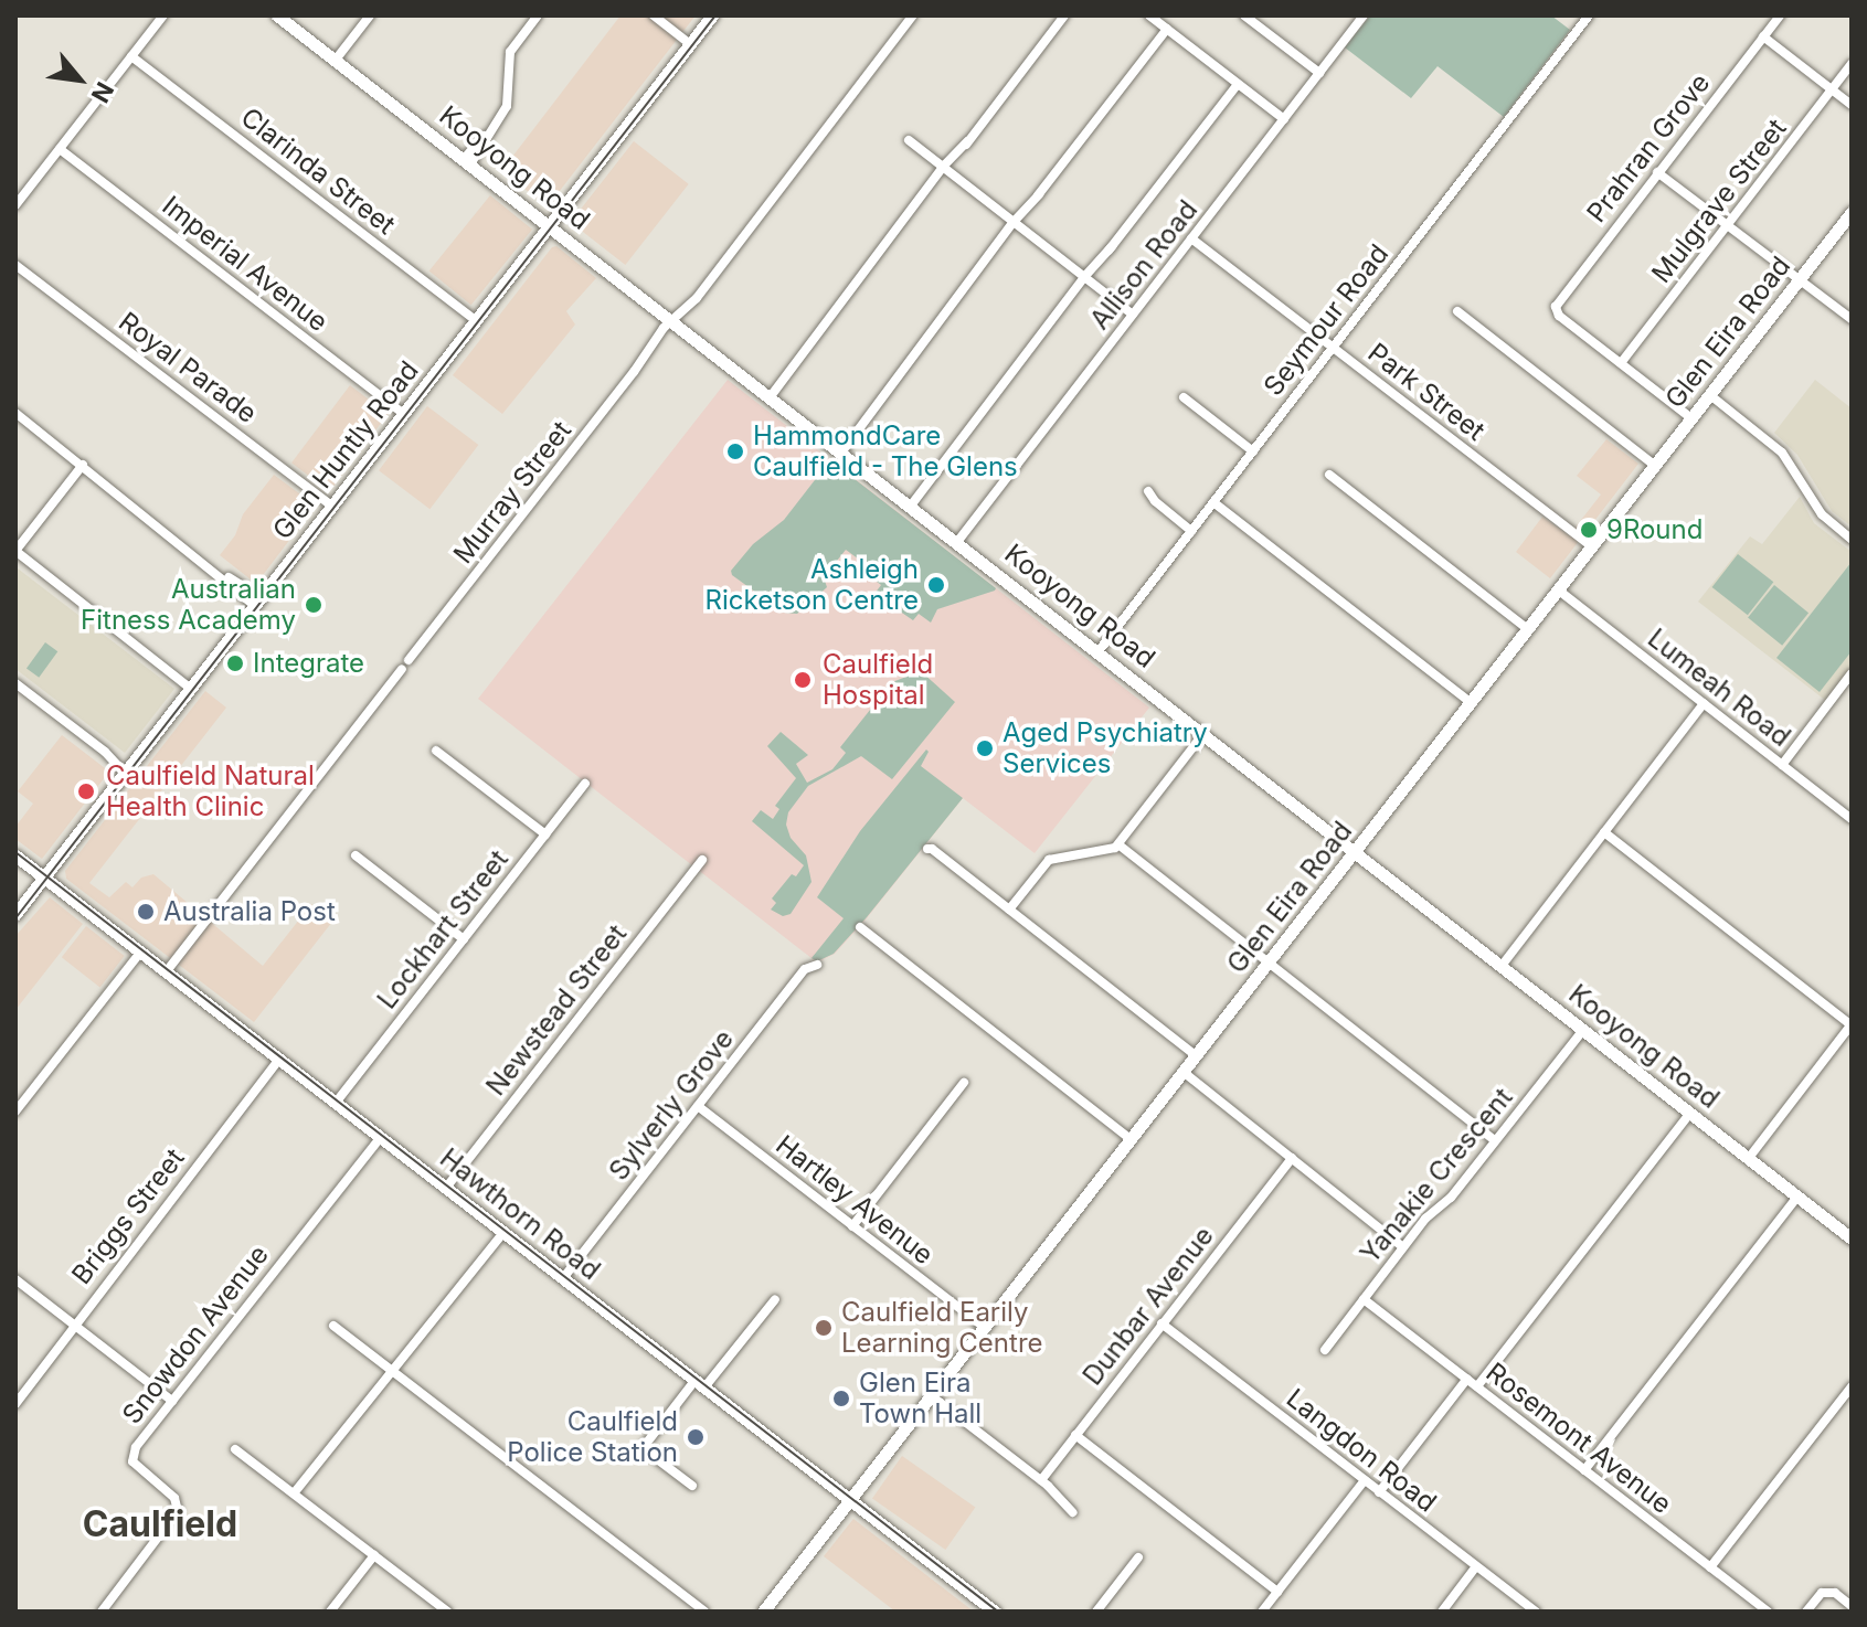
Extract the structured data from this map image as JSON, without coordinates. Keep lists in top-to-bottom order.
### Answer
{
  "streets": {
    "street": [
      "Prahran Grove",
      "Kooyong Road",
      "Clarinda Street",
      "Mulgrave Street",
      "Imperial Avenue",
      "Allison Road",
      "Seymour Road",
      "Glen Eira Road",
      "Royal Parade",
      "Park Street",
      "Glen Huntly Road",
      "Murray Street",
      "Lumeah Road",
      "Lockhart Street",
      "Newstead Street",
      "Sylverly Grove",
      "Yanakie Crescent",
      "Hartley Avenue",
      "Hawthorn Road",
      "Briggs Street",
      "Dunbar Avenue",
      "Snowdon Avenue",
      "Rosemont Avenue",
      "Langdon Road"
    ]
  },
  "crossings": [
    ["Prahran Grove", "Mulgrave Street"],
    ["Kooyong Road", "Allison Road"],
    ["Kooyong Road", "Seymour Road"],
    ["Kooyong Road", "Glen Eira Road"],
    ["Kooyong Road", "Glen Huntly Road"],
    ["Kooyong Road", "Murray Street"],
    ["Kooyong Road", "Yanakie Crescent"],
    ["Clarinda Street", "Glen Huntly Road"],
    ["Imperial Avenue", "Glen Huntly Road"],
    ["Allison Road", "Park Street"],
    ["Seymour Road", "Park Street"],
    ["Glen Eira Road", "Park Street"],
    ["Glen Eira Road", "Lumeah Road"],
    ["Glen Eira Road", "Hartley Avenue"],
    ["Glen Eira Road", "Hawthorn Road"],
    ["Royal Parade", "Glen Huntly Road"],
    ["Glen Huntly Road", "Hawthorn Road"],
    ["Murray Street", "Hawthorn Road"],
    ["Lockhart Street", "Hawthorn Road"],
    ["Newstead Street", "Hawthorn Road"],
    ["Sylverly Grove", "Hartley Avenue"],
    ["Sylverly Grove", "Hawthorn Road"],
    ["Yanakie Crescent", "Rosemont Avenue"],
    ["Hawthorn Road", "Briggs Street"],
    ["Hawthorn Road", "Snowdon Avenue"],
    ["Dunbar Avenue", "Langdon Road"]
  ],
  "districts": ["Caulfield"],
  "places": [
    "HammondCare Caulfield - The Glens",
    "9Round",
    "Ashleigh Ricketson Centre",
    "Australian Fitness Academy",
    "Integrate",
    "Caulfield Hospital",
    "Aged Psychiatry Services",
    "Caulfield Natural Health Clinic",
    "Australia Post",
    "Caulfield Earily Learning Centre",
    "Glen Eira Town Hall",
    "Caulfield Police Station"
  ],
  "north": "bottom right"
}
